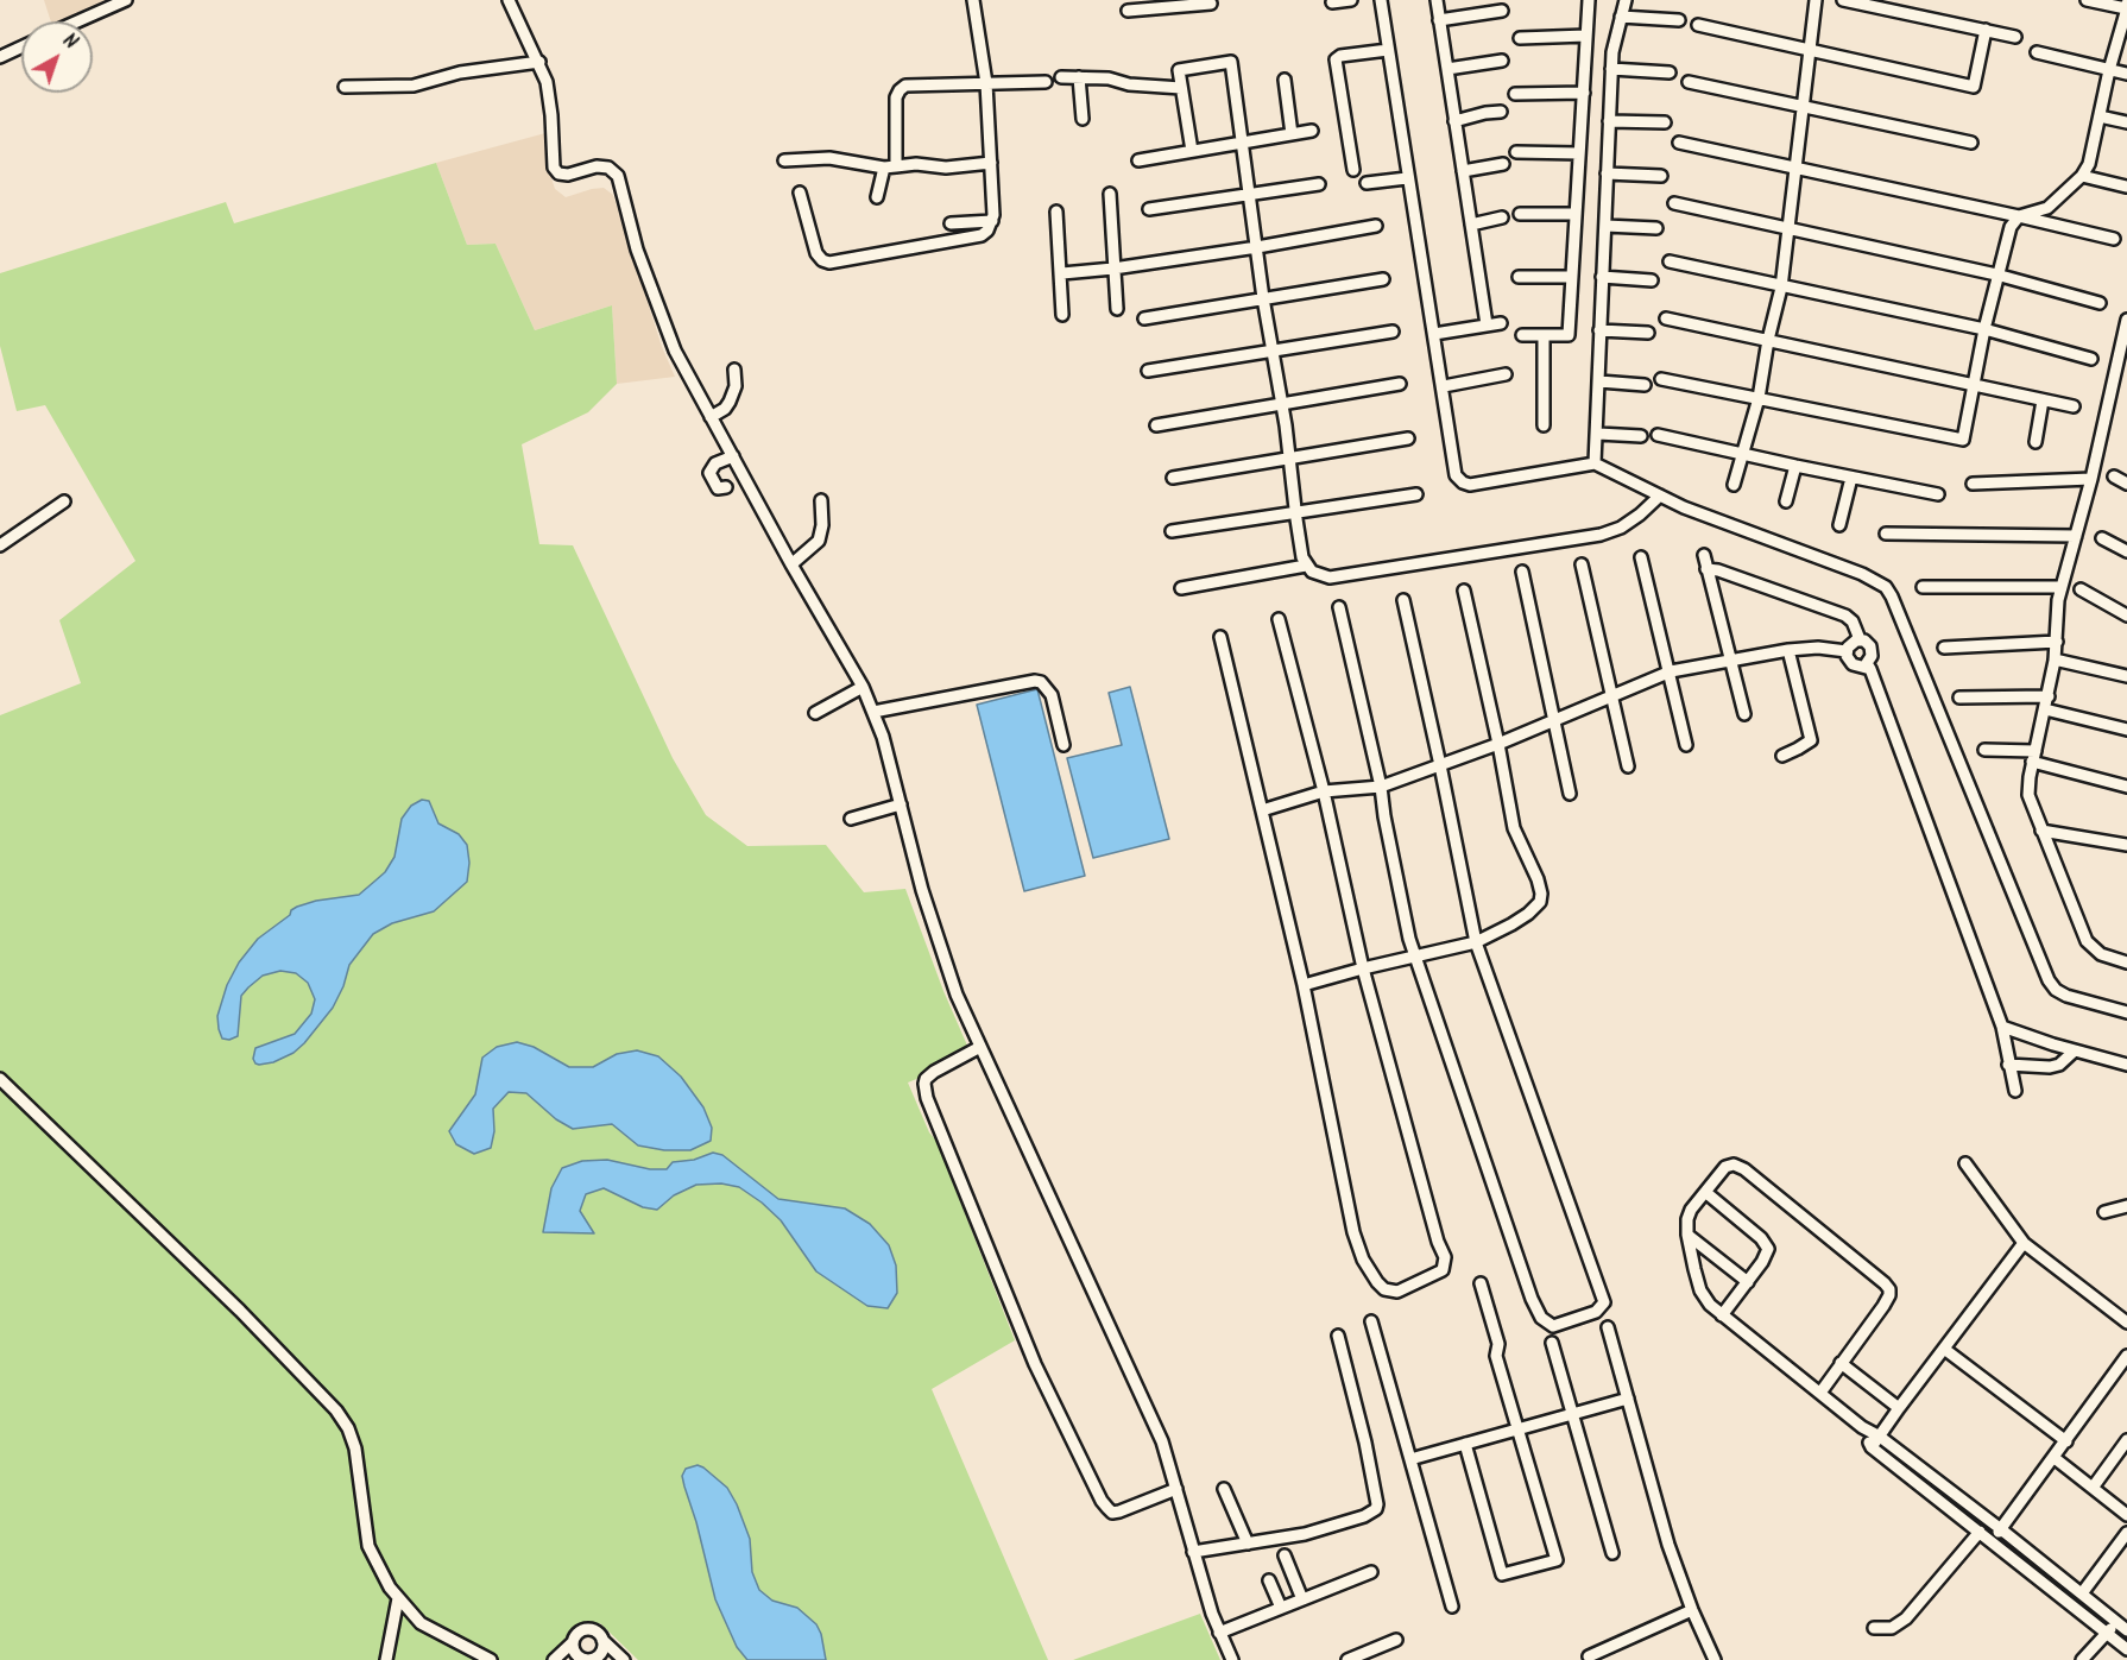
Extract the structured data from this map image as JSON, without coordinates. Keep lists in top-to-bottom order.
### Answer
{
  "north": "top right"
}
